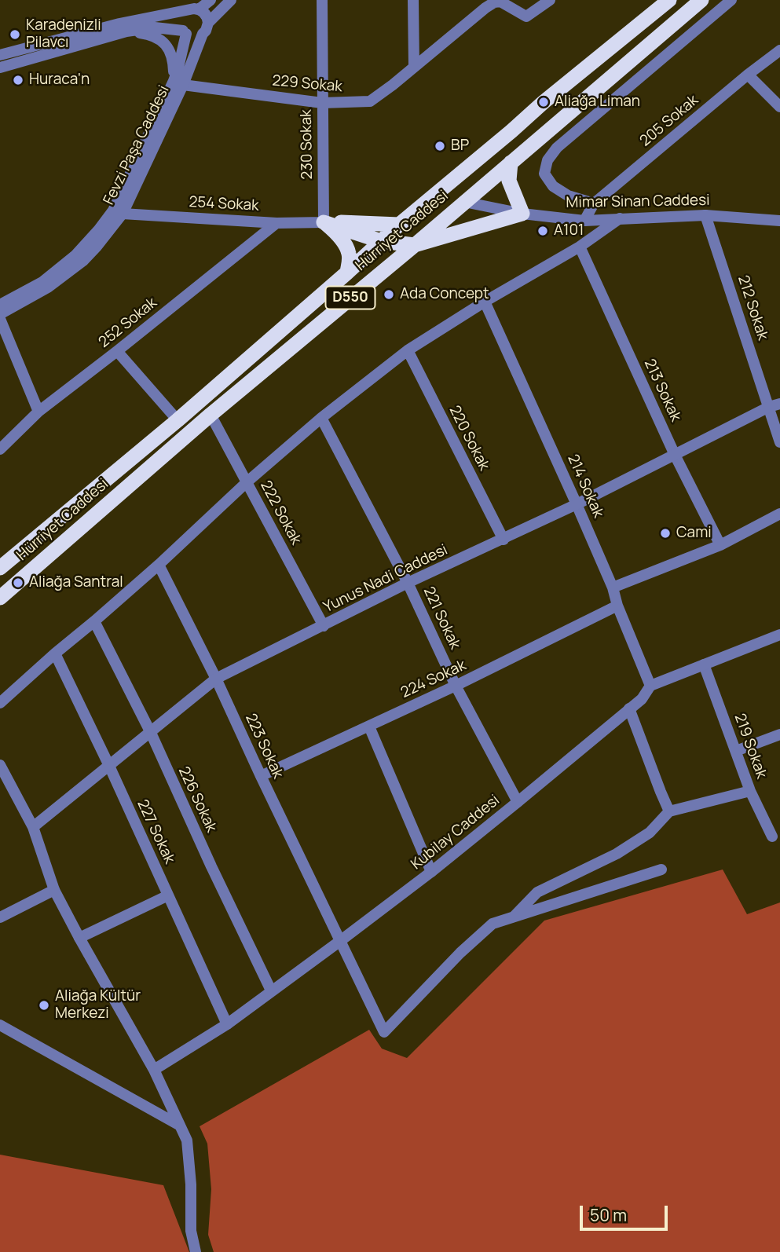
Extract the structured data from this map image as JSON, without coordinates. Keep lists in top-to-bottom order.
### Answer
{
  "streets": {
    "highway": ["Hürriyet Caddesi", "D550"],
    "street": [
      "229 Sokak",
      "205 Sokak",
      "230 Sokak",
      "Fevzi Paşa Caddesi",
      "Mimar Sinan Caddesi",
      "254 Sokak",
      "212 Sokak",
      "252 Sokak",
      "213 Sokak",
      "220 Sokak",
      "214 Sokak",
      "222 Sokak",
      "Yunus Nadi Caddesi",
      "221 Sokak",
      "224 Sokak",
      "223 Sokak",
      "219 Sokak",
      "226 Sokak",
      "227 Sokak",
      "Kubilay Caddesi"
    ]
  },
  "crossings": [
    ["229 Sokak", "230 Sokak"],
    ["229 Sokak", "Fevzi Paşa Caddesi"],
    ["205 Sokak", "Mimar Sinan Caddesi"],
    ["230 Sokak", "254 Sokak"],
    ["Fevzi Paşa Caddesi", "254 Sokak"],
    ["Mimar Sinan Caddesi", "Hürriyet Caddesi"],
    ["Mimar Sinan Caddesi", "212 Sokak"],
    ["254 Sokak", "252 Sokak"],
    ["Hürriyet Caddesi", "222 Sokak"],
    ["212 Sokak", "Yunus Nadi Caddesi"],
    ["213 Sokak", "Yunus Nadi Caddesi"],
    ["220 Sokak", "Yunus Nadi Caddesi"],
    ["214 Sokak", "Yunus Nadi Caddesi"],
    ["214 Sokak", "224 Sokak"],
    ["214 Sokak", "Kubilay Caddesi"],
    ["222 Sokak", "Yunus Nadi Caddesi"],
    ["Yunus Nadi Caddesi", "221 Sokak"],
    ["Yunus Nadi Caddesi", "223 Sokak"],
    ["Yunus Nadi Caddesi", "226 Sokak"],
    ["Yunus Nadi Caddesi", "227 Sokak"],
    ["221 Sokak", "224 Sokak"],
    ["221 Sokak", "Kubilay Caddesi"],
    ["224 Sokak", "223 Sokak"],
    ["223 Sokak", "Kubilay Caddesi"],
    ["219 Sokak", "Kubilay Caddesi"],
    ["226 Sokak", "Kubilay Caddesi"],
    ["227 Sokak", "Kubilay Caddesi"]
  ],
  "places": [
    "Karadenizli Pilavcı",
    "Huraca'n",
    "Aliağa Liman",
    "BP",
    "A101",
    "Ada Concept",
    "Cami",
    "Aliağa Santral",
    "Aliağa Kültür Merkezi"
  ],
  "scale_bar": "50 m"
}
